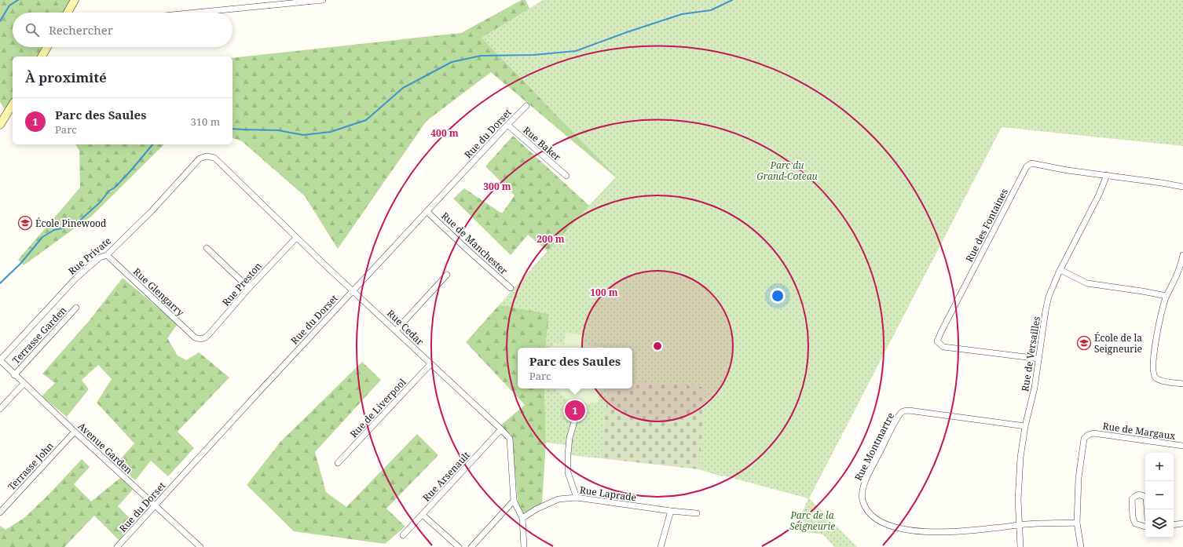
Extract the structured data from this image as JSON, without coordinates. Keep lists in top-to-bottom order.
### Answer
{
  "streets": {
    "street": [
      "Rue du Dorset",
      "Rue Baker",
      "Rue des Fontaines",
      "Rue de Manchester",
      "Rue Private",
      "Rue Preston",
      "Rue Glengarry",
      "Rue Cedar",
      "Terrasse Garden",
      "Rue de Versailles",
      "Rue de Liverpool",
      "Rue de Margaux",
      "Rue Montmartre",
      "Avenue Garden",
      "Terrasse John",
      "Rue Arsenault",
      "Rue Laprade"
    ]
  },
  "crossings": [
    ["Rue du Dorset", "Rue Baker"],
    ["Rue du Dorset", "Rue de Manchester"],
    ["Rue du Dorset", "Rue Cedar"],
    ["Rue du Dorset", "Avenue Garden"],
    ["Rue des Fontaines", "Rue de Versailles"],
    ["Rue Private", "Rue Glengarry"],
    ["Rue Private", "Rue Cedar"],
    ["Rue Private", "Avenue Garden"],
    ["Rue Preston", "Rue Glengarry"],
    ["Rue Preston", "Rue Cedar"],
    ["Rue Cedar", "Rue de Liverpool"],
    ["Rue Cedar", "Rue Arsenault"],
    ["Rue Cedar", "Rue Laprade"],
    ["Terrasse Garden", "Avenue Garden"],
    ["Rue de Versailles", "Rue Montmartre"],
    ["Avenue Garden", "Terrasse John"]
  ],
  "parks": ["Parc du Grand-Coteau", "Parc de la Seigneurie"],
  "places": {
    "school or university": ["École Pinewood", "École de la Seigneurie"]
  },
  "page": {
    "search": "Rechercher",
    "heading": "À proximité",
    "list": [
      {
        "mark": "1",
        "name": "Parc des Saules",
        "note": "Parc",
        "value": "310 m"
      }
    ],
    "popup": ["Parc des Saules", "Parc"],
    "pins": "1",
    "map_buttons": ["+", "−"]
  },
  "rings": [
    "400 m",
    "300 m",
    "200 m",
    "100 m"
  ]
}
